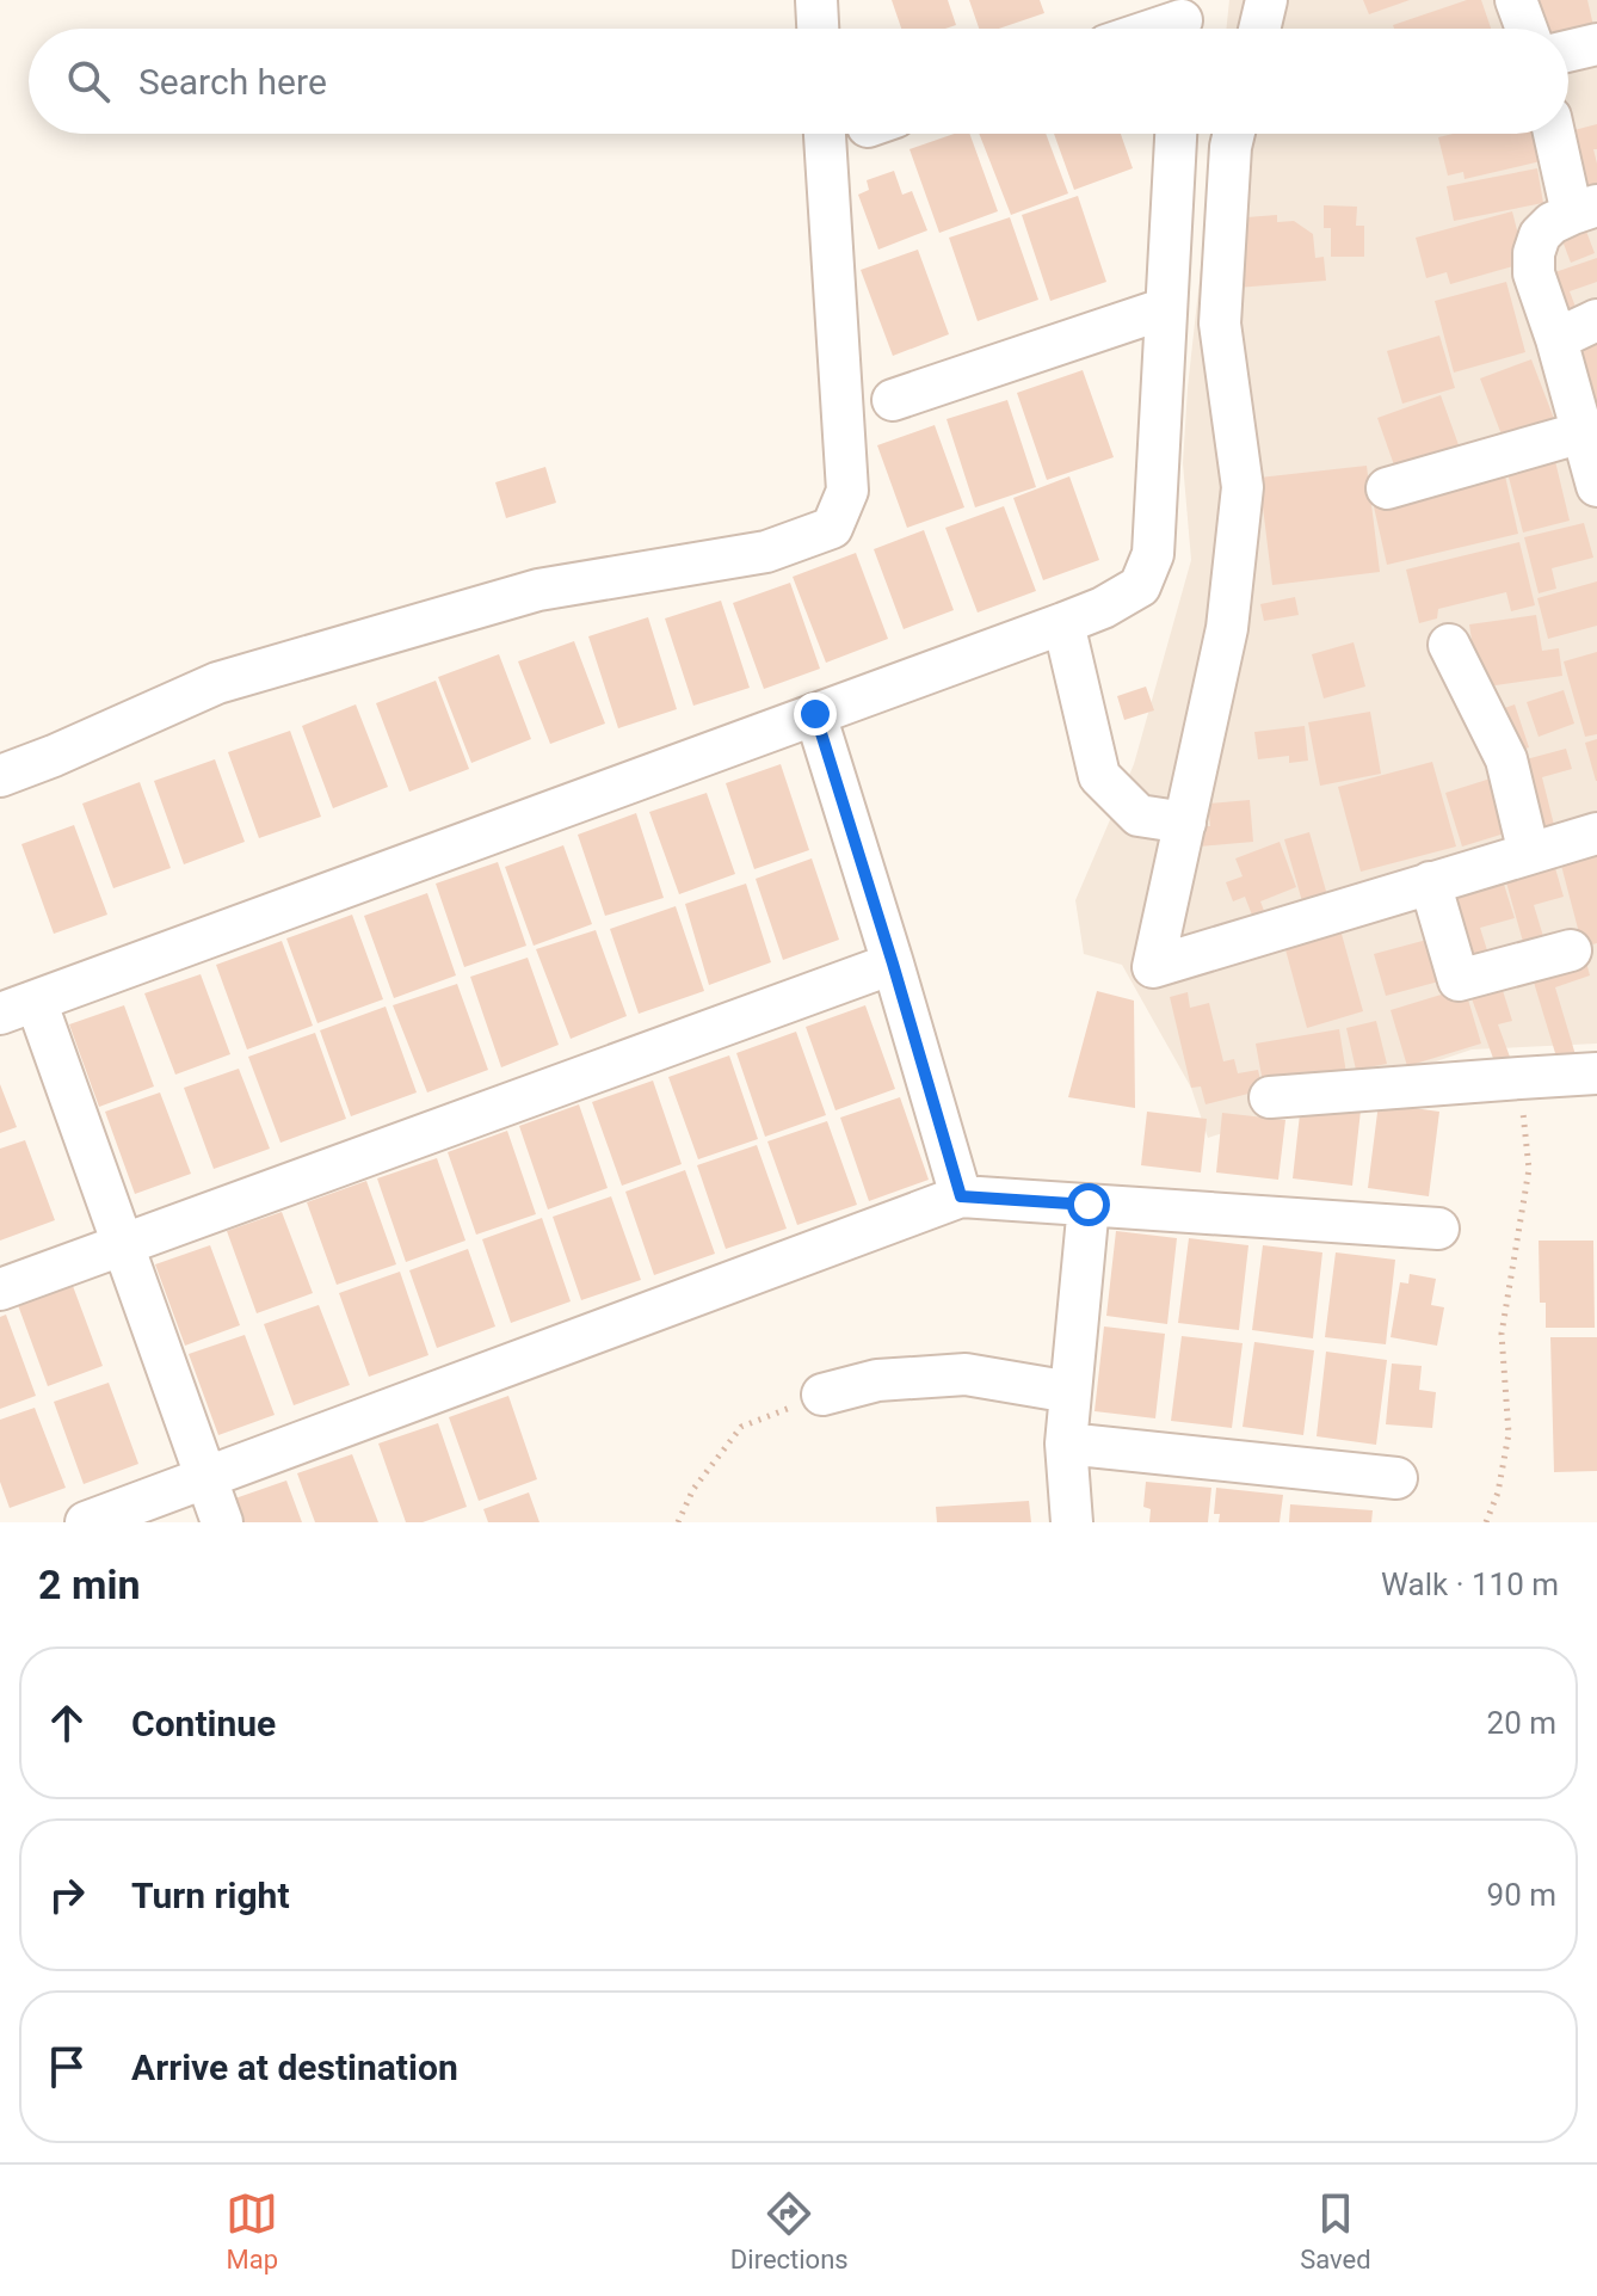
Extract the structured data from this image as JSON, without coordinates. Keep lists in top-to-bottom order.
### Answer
{
  "page": {
    "search": "Search here",
    "heading": ["2 min", "Walk · 110 m"],
    "list": [
      ["Continue", "20 m"],
      ["Turn right", "90 m"],
      "Arrive at destination"
    ],
    "nav": ["Map", "Directions", "Saved"]
  }
}
